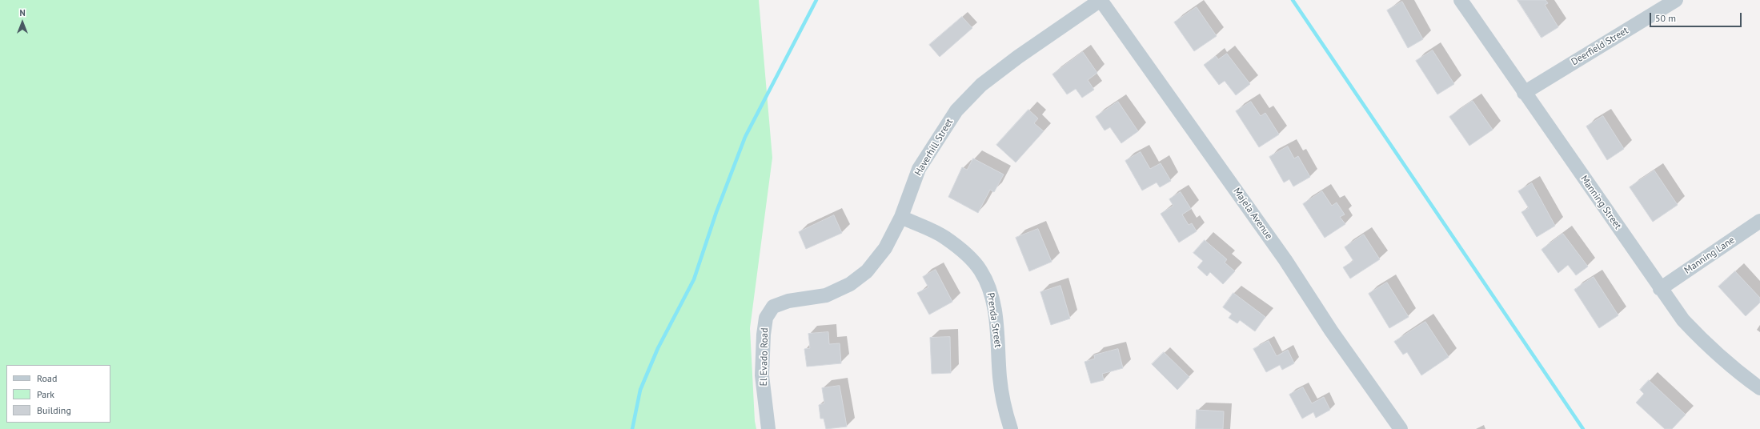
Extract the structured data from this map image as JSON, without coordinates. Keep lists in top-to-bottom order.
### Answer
{
  "streets": {
    "street": [
      "Deerfield Street",
      "Haverhill Street",
      "Manning Street",
      "Majela Avenue",
      "Manning Lane",
      "Prenda Street",
      "El Evado Road"
    ]
  },
  "crossings": [
    ["Deerfield Street", "Manning Street"],
    ["Haverhill Street", "Majela Avenue"],
    ["Haverhill Street", "Prenda Street"],
    ["Haverhill Street", "El Evado Road"],
    ["Manning Street", "Manning Lane"]
  ],
  "legend": ["Road", "Park", "Building"],
  "scale_bar": "50 m",
  "north": "top"
}
